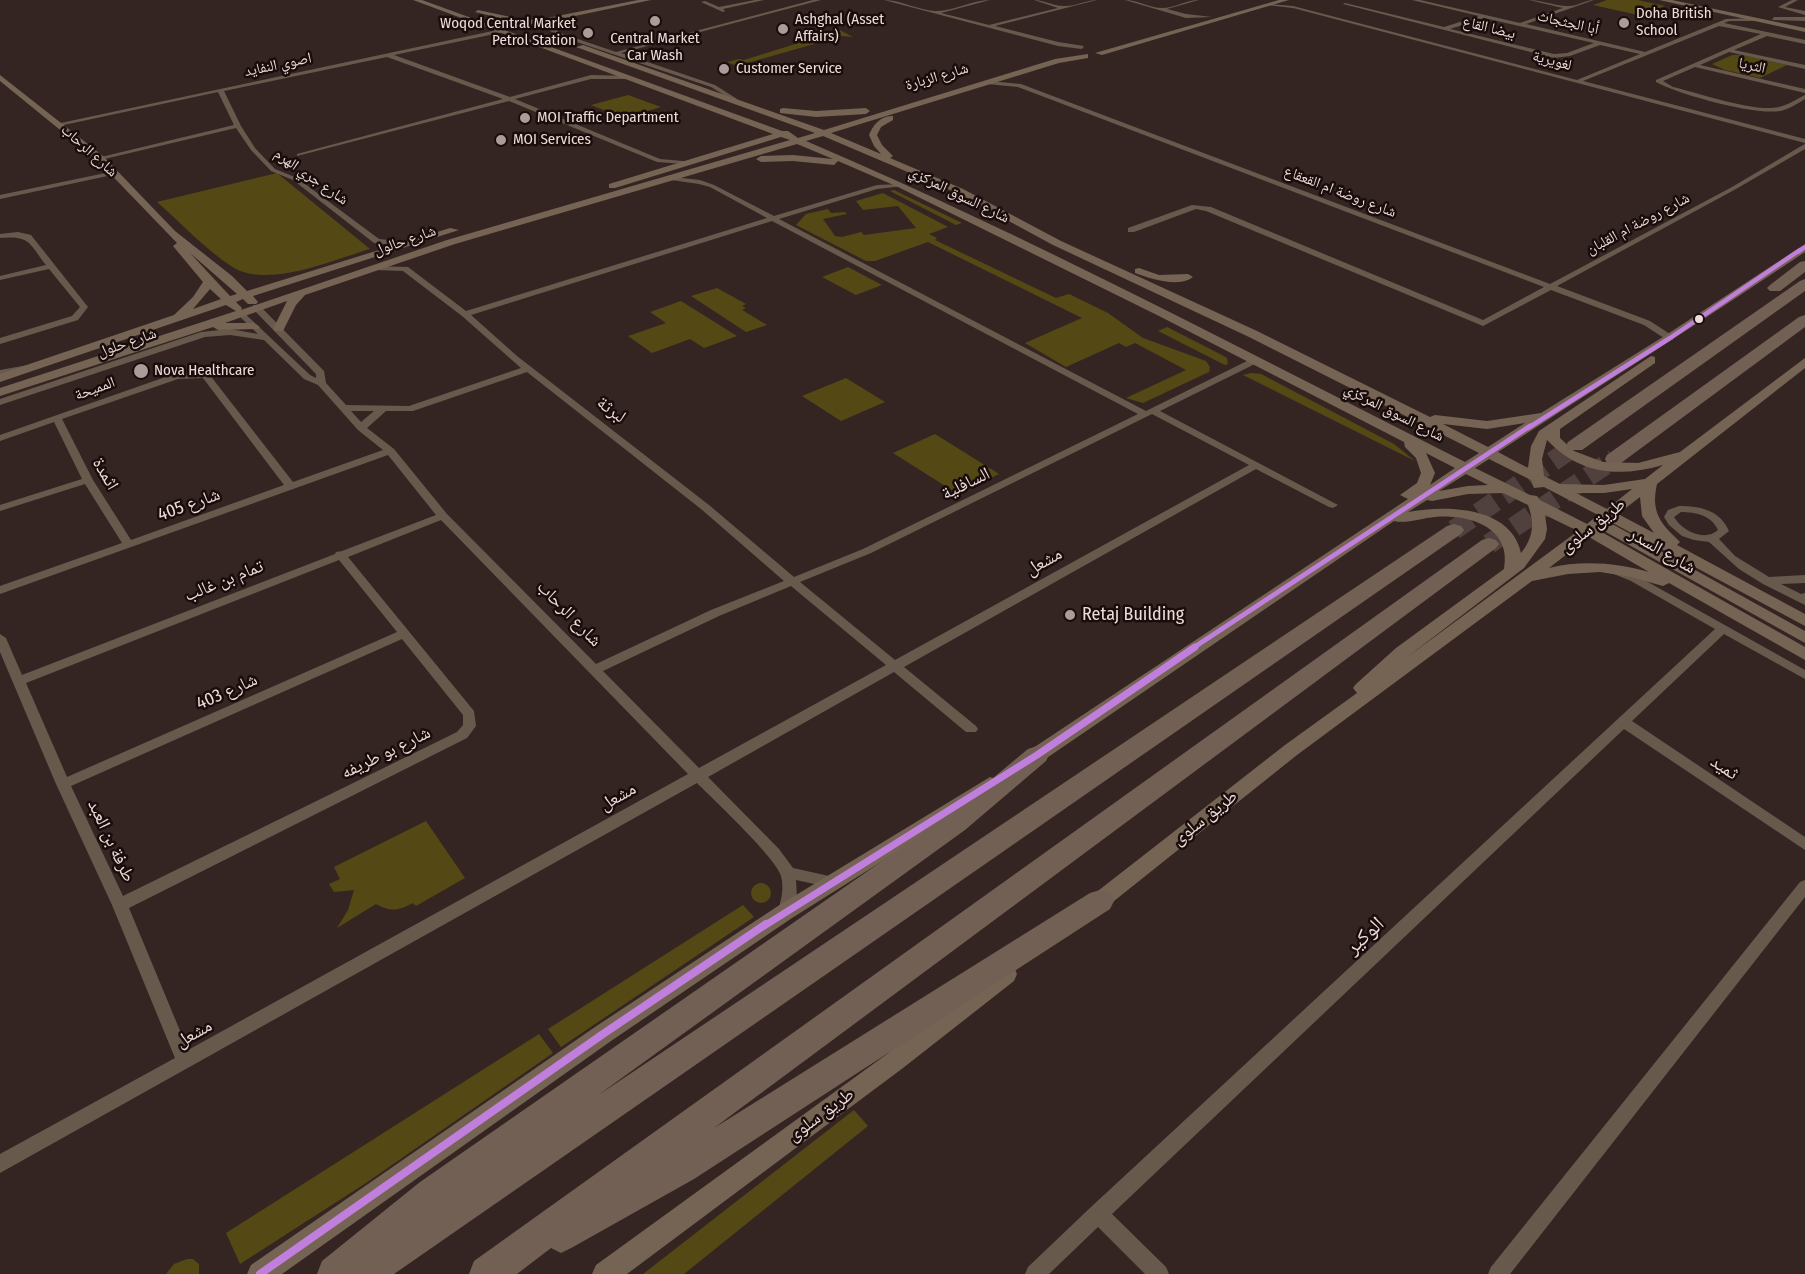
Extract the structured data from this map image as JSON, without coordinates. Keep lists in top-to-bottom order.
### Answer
{
  "streets": {
    "main road": [
      "شارع الزبارة",
      "شارع الرحاب",
      "شارع السوق المركزي",
      "شارع حالول",
      "طريق سلوى",
      "شارع السدر"
    ],
    "street": [
      "أبا الجثجاث",
      "بيضا القاع",
      "لغويرية",
      "اصوي النفايد",
      "الثريا",
      "شارع جري الهرم",
      "شارع روضة ام القعقاع",
      "شارع روضة ام القلبان",
      "شارع حلول",
      "المميحة",
      "لبرثة",
      "اثمدة",
      "السافلية",
      "شارع 405",
      "مشعل",
      "تمام بن غالب",
      "شارع 403",
      "شارع بو طريفه",
      "ثميد",
      "طرفة بن العبد",
      "الوكير"
    ]
  },
  "crossings": [
    ["أبا الجثجاث", "بيضا القاع"],
    ["اصوي النفايد", "شارع الرحاب"],
    ["اصوي النفايد", "شارع جري الهرم"],
    ["اصوي النفايد", "شارع السوق المركزي"],
    ["شارع الزبارة", "شارع روضة ام القعقاع"],
    ["شارع الزبارة", "شارع السوق المركزي"],
    ["شارع الزبارة", "شارع حالول"],
    ["شارع الرحاب", "شارع حالول"],
    ["شارع الرحاب", "شارع حلول"],
    ["شارع الرحاب", "شارع 405"],
    ["شارع الرحاب", "مشعل"],
    ["شارع الرحاب", "تمام بن غالب"],
    ["شارع روضة ام القعقاع", "شارع روضة ام القلبان"],
    ["شارع السوق المركزي", "شارع حالول"],
    ["شارع السوق المركزي", "السافلية"],
    ["شارع السوق المركزي", "شارع السدر"],
    ["شارع حالول", "شارع حلول"],
    ["المميحة", "اثمدة"],
    ["المميحة", "شارع 405"],
    ["لبرثة", "السافلية"],
    ["لبرثة", "مشعل"],
    ["اثمدة", "شارع 405"],
    ["طريق سلوى", "شارع السدر"],
    ["شارع السدر", "الوكير"],
    ["مشعل", "طرفة بن العبد"],
    ["تمام بن غالب", "شارع بو طريفه"],
    ["تمام بن غالب", "طرفة بن العبد"],
    ["شارع 403", "شارع بو طريفه"],
    ["شارع 403", "طرفة بن العبد"],
    ["شارع بو طريفه", "طرفة بن العبد"],
    ["ثميد", "الوكير"]
  ],
  "places": [
    "Central Market Car Wash",
    "Doha British School",
    "Ashghal (Asset Affairs)",
    "Woqod Central Market Petrol Station",
    "Customer Service",
    "MOI Traffic Department",
    "MOI Services",
    "Nova Healthcare",
    "Retaj Building"
  ]
}
